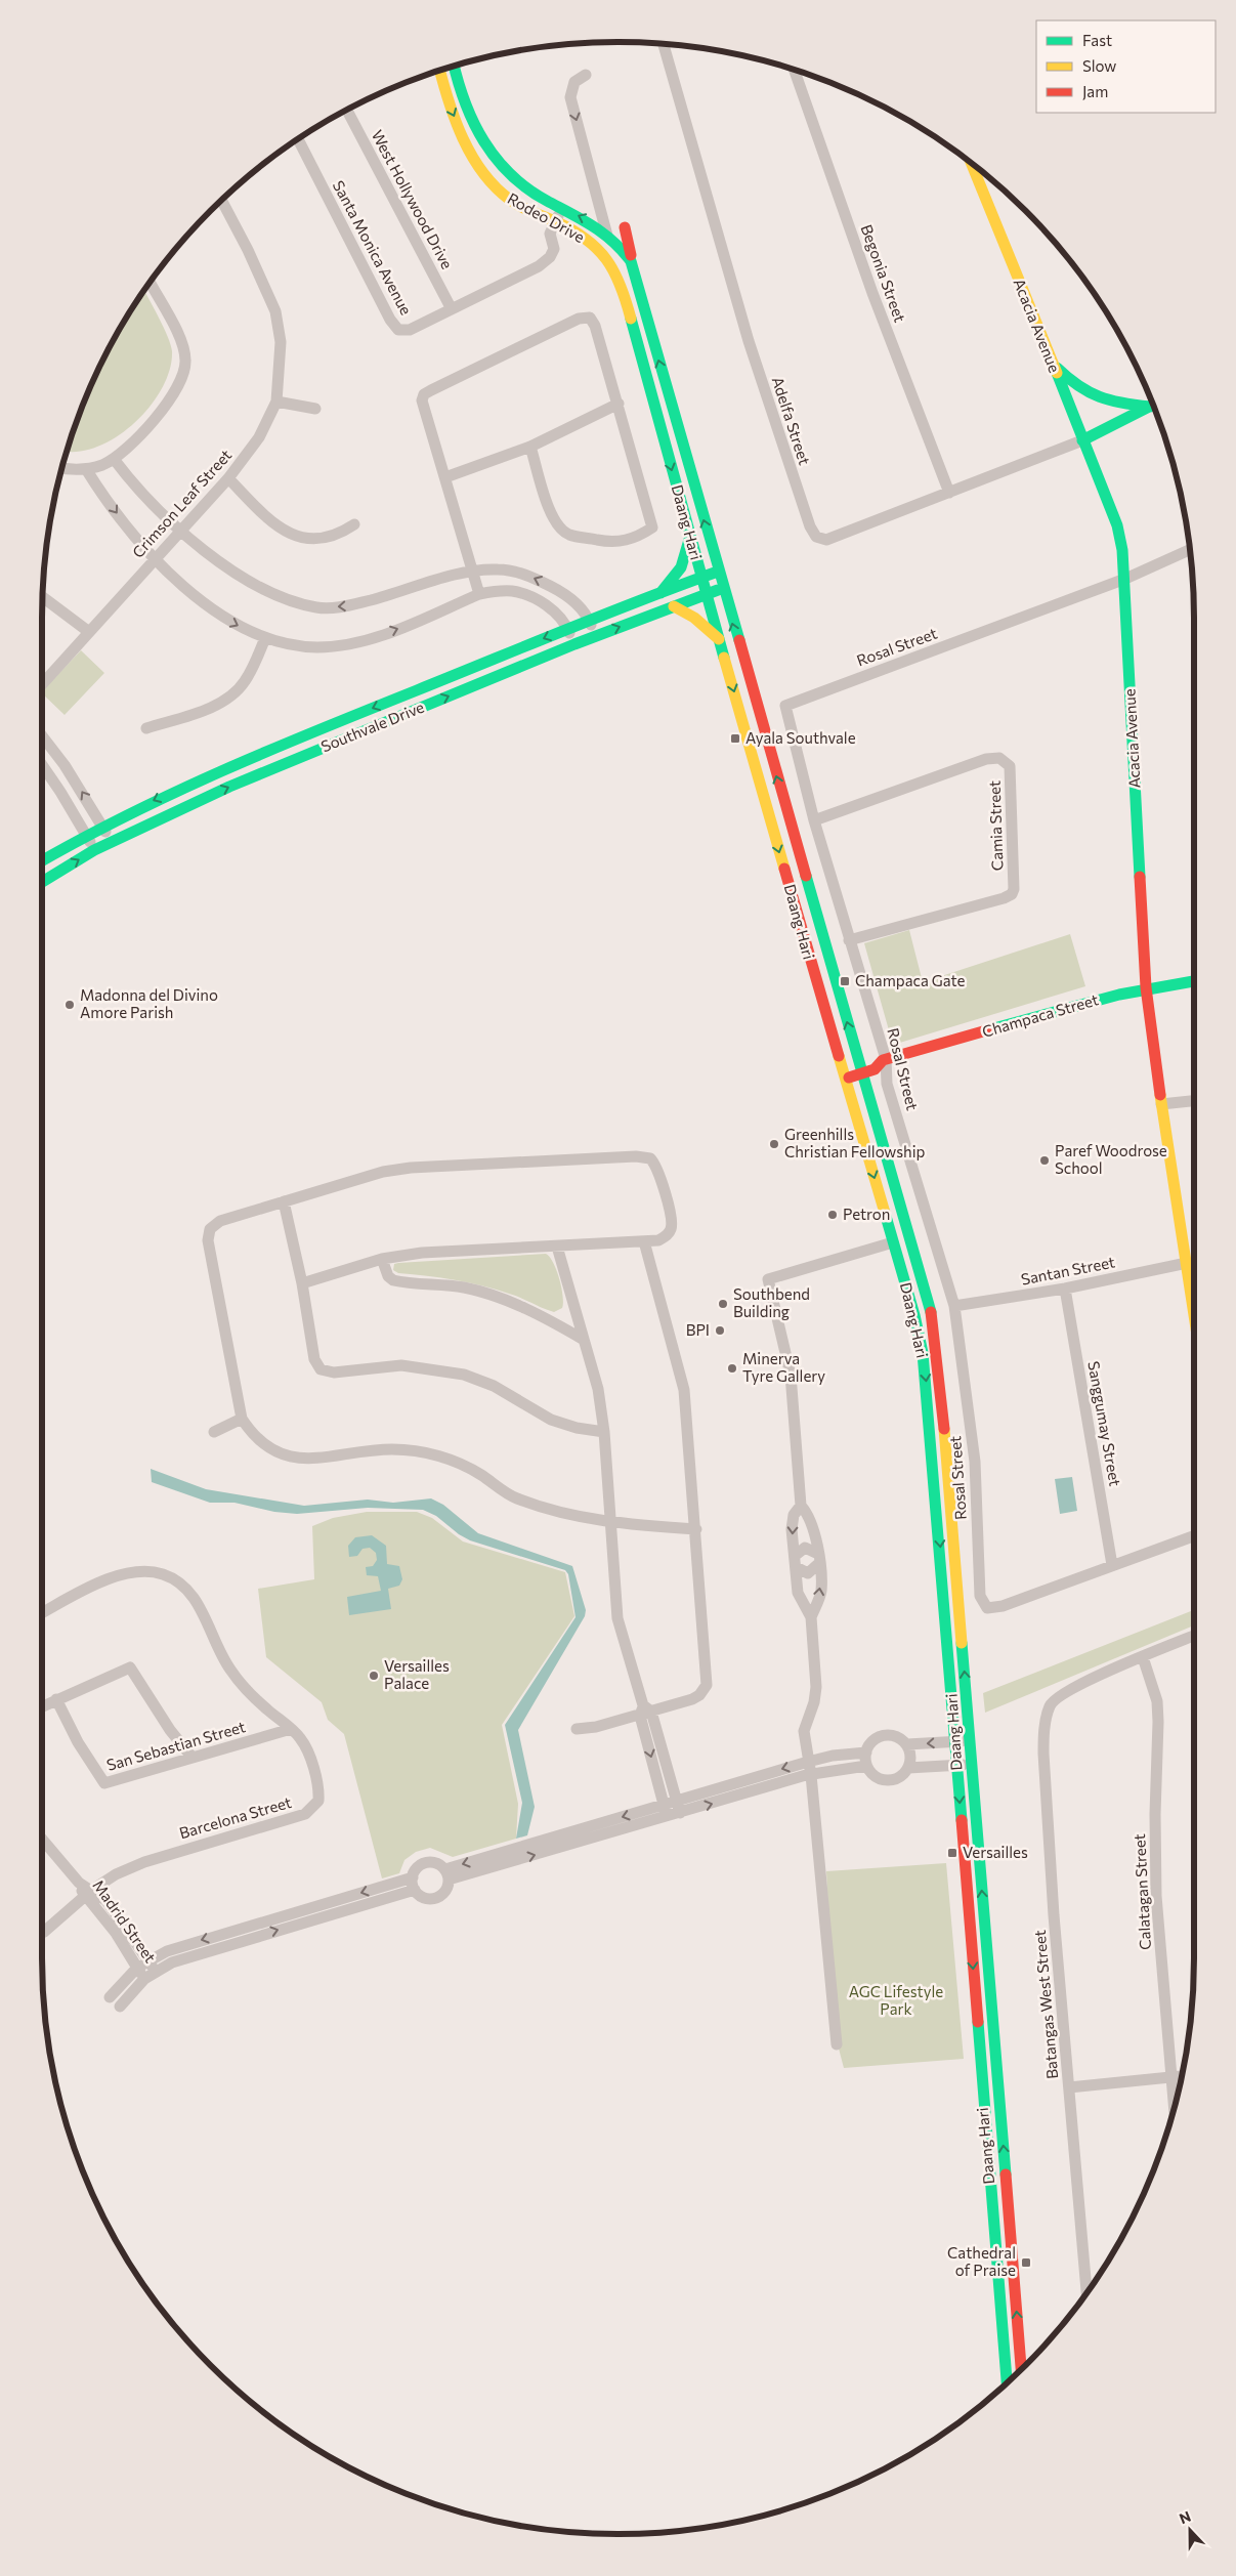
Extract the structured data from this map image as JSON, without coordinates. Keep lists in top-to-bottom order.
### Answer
{
  "streets": {
    "main road": [
      "Rodeo Drive",
      "Acacia Avenue",
      "Daang Hari",
      "Southvale Drive",
      "Champaca Street"
    ],
    "street": [
      "West Hollywood Drive",
      "Santa Monica Avenue",
      "Begonia Street",
      "Adelfa Street",
      "Crimson Leaf Street",
      "Rosal Street",
      "Camia Street",
      "Santan Street",
      "Sanggumay Street",
      "San Sebastian Street",
      "Barcelona Street",
      "Calatagan Street",
      "Madrid Street",
      "Batangas West Street"
    ]
  },
  "crossings": [
    ["West Hollywood Drive", "Santa Monica Avenue"],
    ["Rodeo Drive", "Santa Monica Avenue"],
    ["Rodeo Drive", "Daang Hari"],
    ["Begonia Street", "Adelfa Street"],
    ["Acacia Avenue", "Adelfa Street"],
    ["Acacia Avenue", "Rosal Street"],
    ["Acacia Avenue", "Champaca Street"],
    ["Acacia Avenue", "Santan Street"],
    ["Daang Hari", "Southvale Drive"],
    ["Rosal Street", "Camia Street"],
    ["Rosal Street", "Champaca Street"],
    ["Rosal Street", "Santan Street"],
    ["Rosal Street", "Sanggumay Street"],
    ["Santan Street", "Sanggumay Street"],
    ["San Sebastian Street", "Barcelona Street"],
    ["Barcelona Street", "Madrid Street"],
    ["Calatagan Street", "Batangas West Street"]
  ],
  "parks": ["AGC Lifestyle Park"],
  "places": {
    "transit": [
      "Ayala Southvale",
      "Champaca Gate",
      "Versailles",
      "Cathedral of Praise"
    ],
    "other": [
      "Madonna del Divino Amore Parish",
      "Greenhills Christian Fellowship",
      "Paref Woodrose School",
      "Petron",
      "Southbend Building",
      "BPI",
      "Minerva Tyre Gallery",
      "Versailles Palace"
    ]
  },
  "legend": ["Fast", "Slow", "Jam"],
  "north": "top"
}
